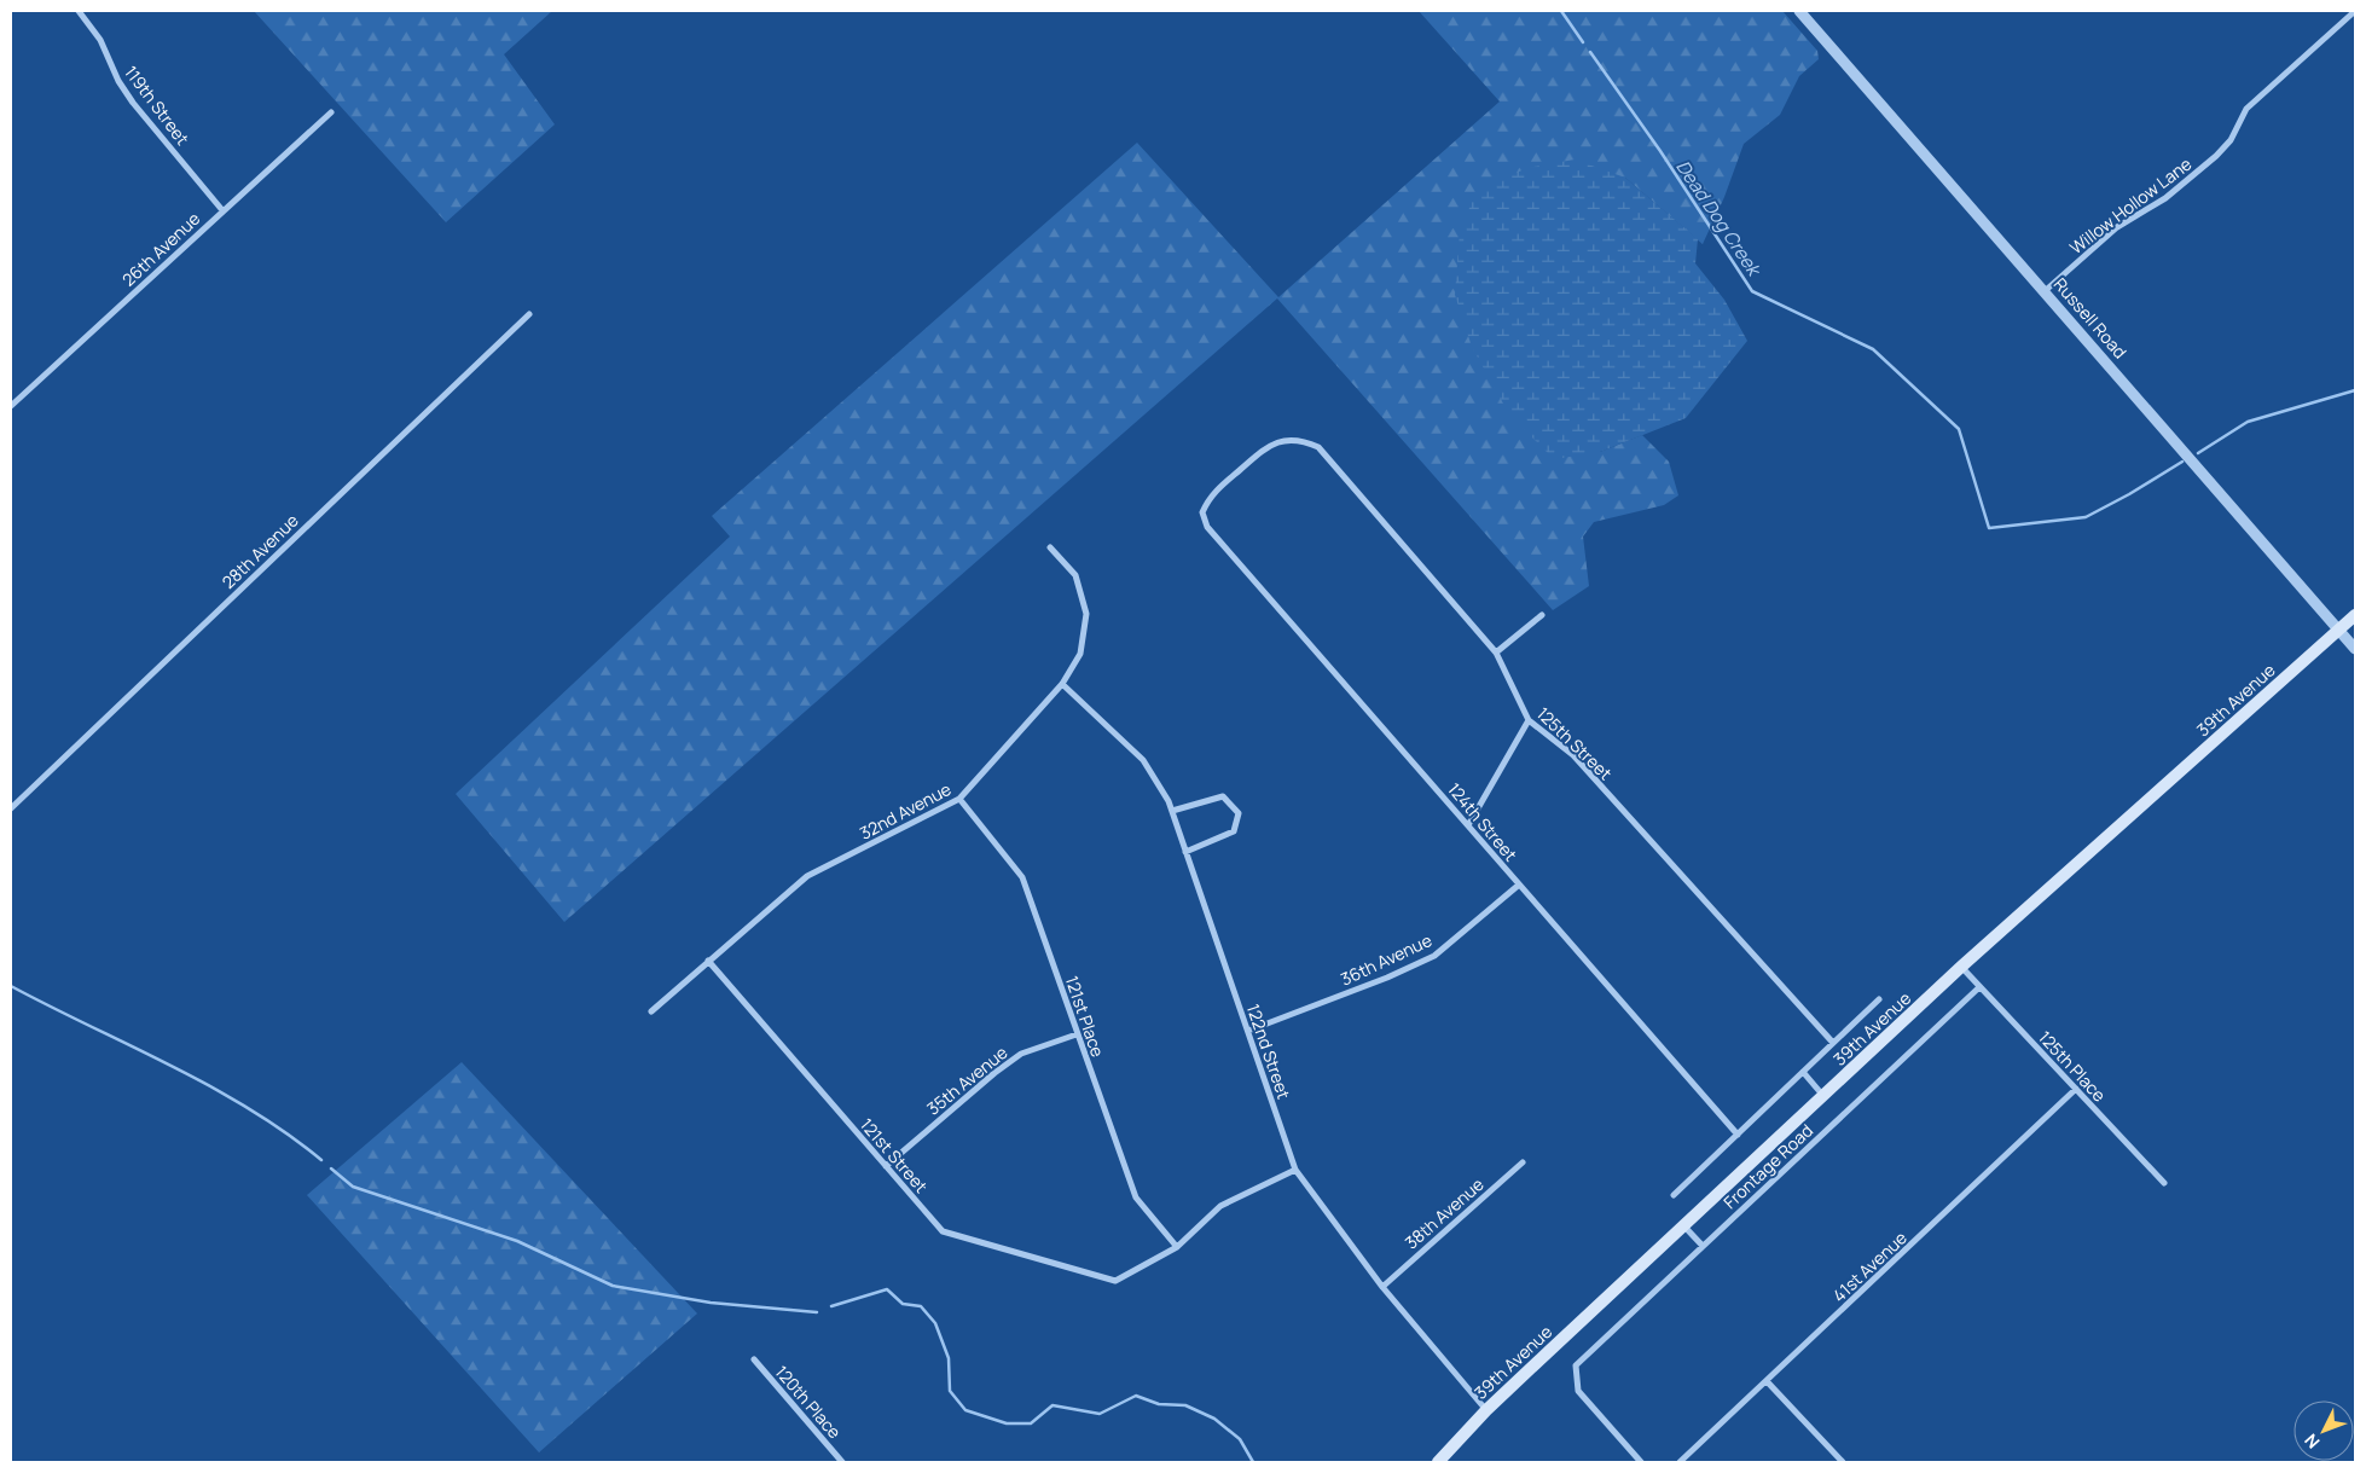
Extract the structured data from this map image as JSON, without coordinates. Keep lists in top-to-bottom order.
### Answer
{
  "streets": {
    "main road": ["39th Avenue"],
    "street": [
      "119th Street",
      "Willow Hollow Lane",
      "26th Avenue",
      "Russell Road",
      "28th Avenue",
      "125th Street",
      "32nd Avenue",
      "124th Street",
      "36th Avenue",
      "121st Place",
      "122nd Street",
      "125th Place",
      "35th Avenue",
      "121st Street",
      "Frontage Road",
      "38th Avenue",
      "41st Avenue",
      "120th Place"
    ]
  },
  "crossings": [
    ["119th Street", "26th Avenue"],
    ["Willow Hollow Lane", "Russell Road"],
    ["Russell Road", "39th Avenue"],
    ["39th Avenue", "125th Street"],
    ["39th Avenue", "124th Street"],
    ["39th Avenue", "122nd Street"],
    ["39th Avenue", "125th Place"],
    ["125th Street", "124th Street"],
    ["32nd Avenue", "121st Place"],
    ["32nd Avenue", "122nd Street"],
    ["32nd Avenue", "121st Street"],
    ["124th Street", "36th Avenue"],
    ["36th Avenue", "122nd Street"],
    ["121st Place", "35th Avenue"],
    ["121st Place", "121st Street"],
    ["122nd Street", "38th Avenue"],
    ["125th Place", "Frontage Road"],
    ["125th Place", "41st Avenue"],
    ["35th Avenue", "121st Street"]
  ],
  "water": ["Dead Dog Creek"],
  "north": "bottom left"
}
